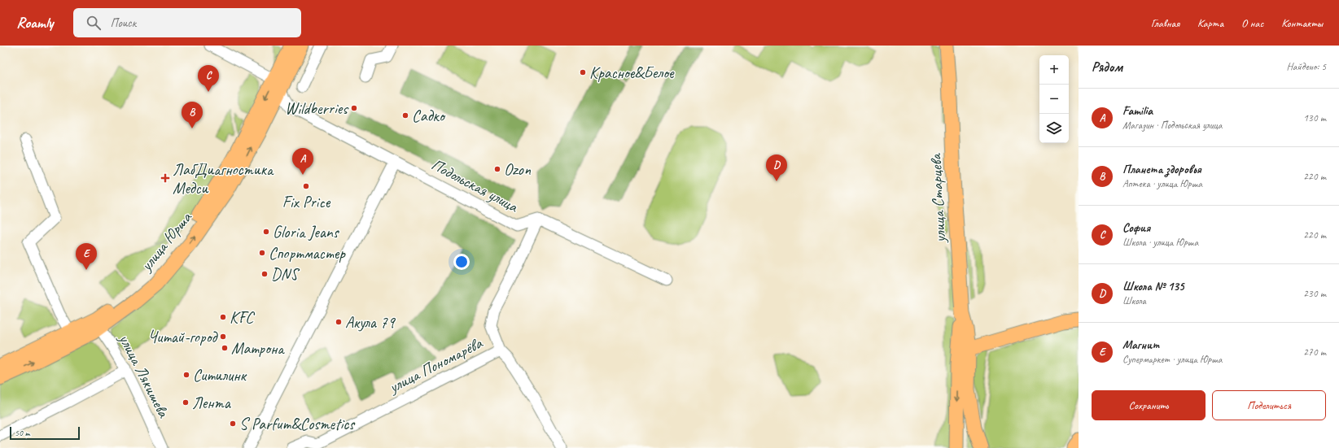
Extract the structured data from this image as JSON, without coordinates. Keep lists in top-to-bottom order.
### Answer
{
  "streets": {
    "main road": ["улица Старцева", "улица Юрша"],
    "street": ["Подольская улица", "улица Пономарёва", "улица Лякишева"]
  },
  "crossings": [
    ["Подольская улица", "улица Юрша"],
    ["Подольская улица", "улица Пономарёва"],
    ["улица Юрша", "улица Лякишева"]
  ],
  "places": {
    "other": [
      "Красное&Белое",
      "Wildberries",
      "Садко",
      "Ozon",
      "Fix Price",
      "Gloria Jeans",
      "Спортмастер",
      "DNS",
      "KFC",
      "Акула 79",
      "Читай-город",
      "Матрона",
      "Ситилинк",
      "Лента",
      "S Parfum&Cosmetics"
    ],
    "health": ["ЛабДиагностика Медси"]
  },
  "scale_bar": "50 m",
  "page": {
    "header": "Roamly",
    "search": "Поиск",
    "nav": [
      "Главная",
      "Карта",
      "О нас",
      "Контакты"
    ],
    "heading": ["Рядом", "Найдено: 5"],
    "map_buttons": ["+", "−"],
    "pins": [
      "C",
      "B",
      "A",
      "D",
      "E"
    ],
    "list": [
      {
        "mark": "A",
        "name": "Familia",
        "note": "Магазин · Подольская улица",
        "value": "130 m"
      },
      {
        "mark": "B",
        "name": "Планета здоровья",
        "note": "Аптека · улица Юрша",
        "value": "220 m"
      },
      {
        "mark": "C",
        "name": "София",
        "note": "Школа · улица Юрша",
        "value": "220 m"
      },
      {
        "mark": "D",
        "name": "Школа № 135",
        "note": "Школа",
        "value": "230 m"
      },
      {
        "mark": "E",
        "name": "Магнит",
        "note": "Супермаркет · улица Юрша",
        "value": "270 m"
      }
    ],
    "buttons": ["Сохранить", "Поделиться"],
    "scale": "50 m"
  }
}
